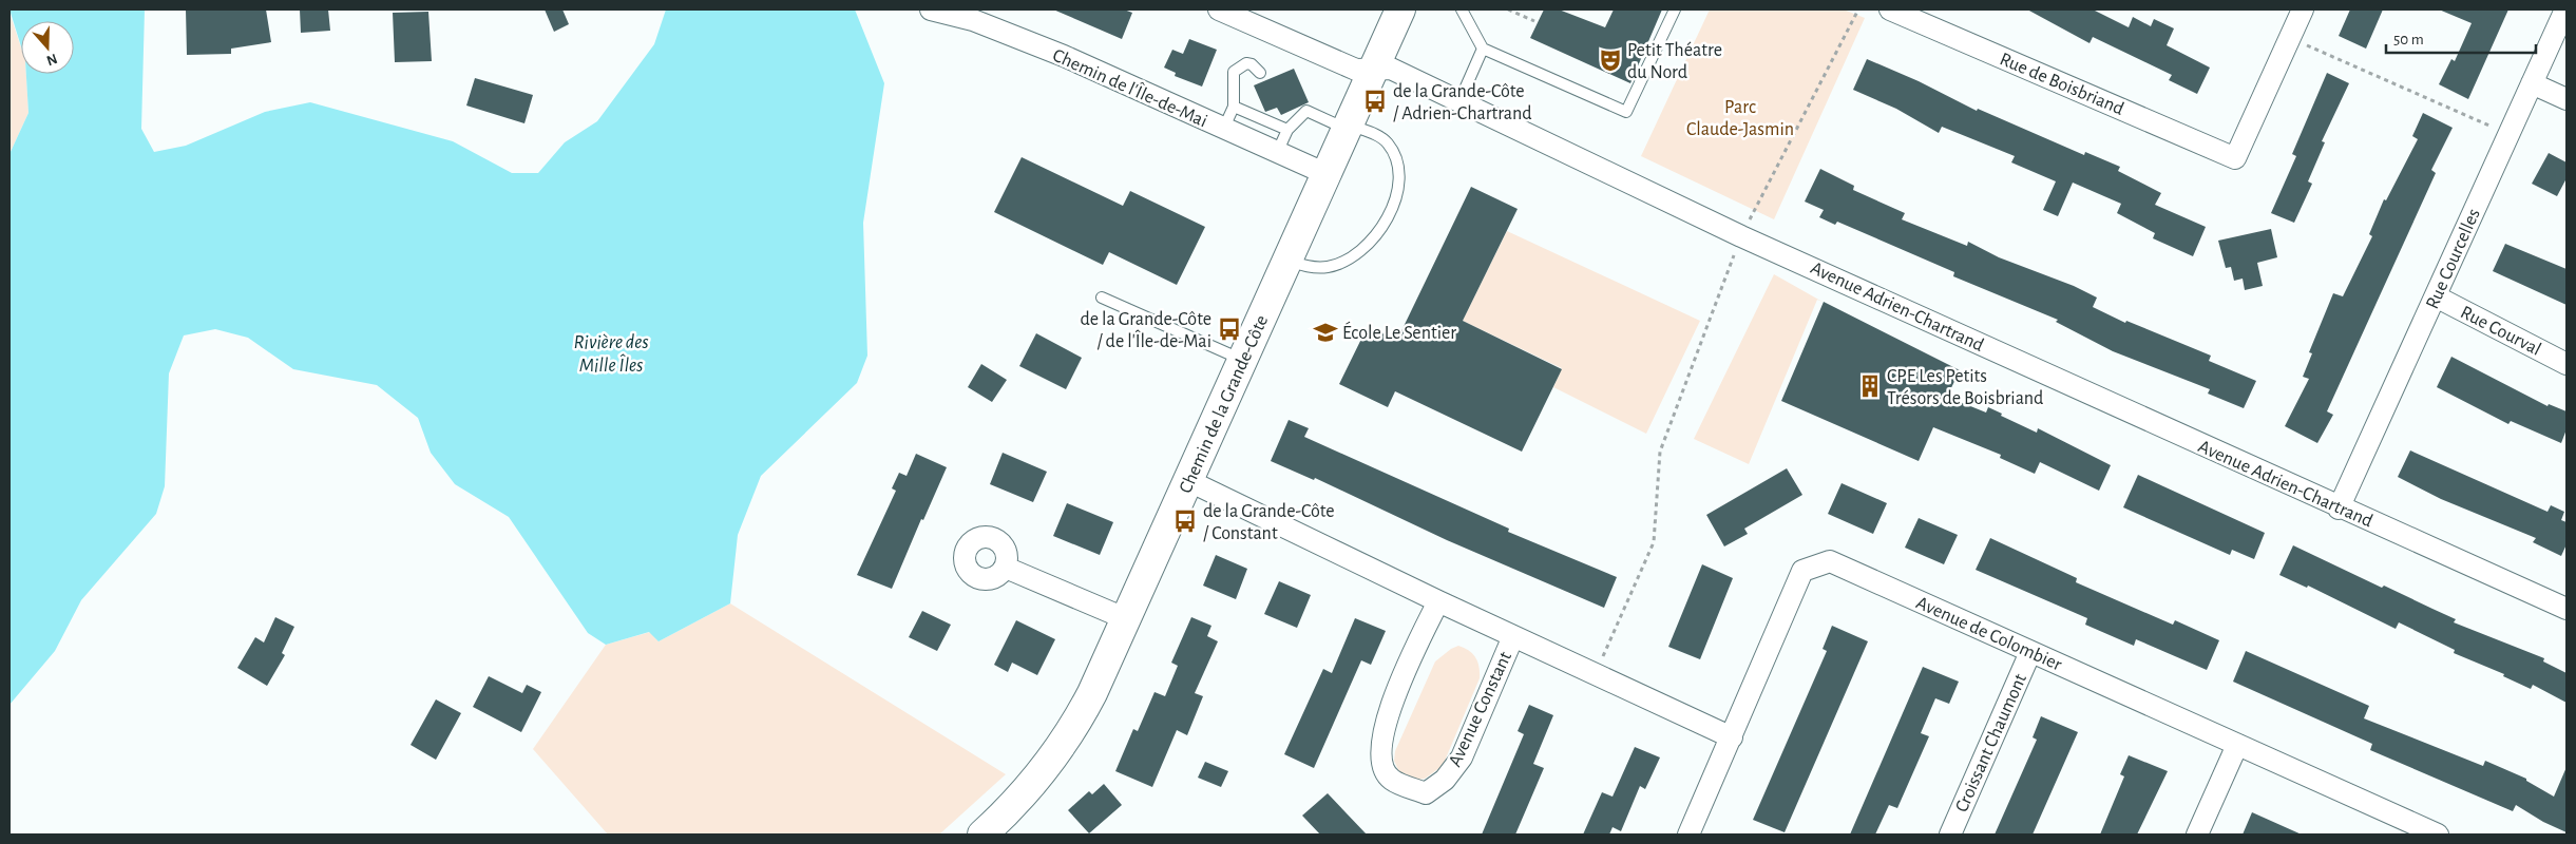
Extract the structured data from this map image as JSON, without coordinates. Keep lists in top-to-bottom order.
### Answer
{
  "streets": {
    "main road": ["Chemin de la Grande-Côte"],
    "street": [
      "Rue de Boisbriand",
      "Chemin de l'Île-de-Mai",
      "Rue Courcelles",
      "Avenue Adrien-Chartrand",
      "Rue Courval",
      "Avenue de Colombier",
      "Avenue Constant",
      "Croissant Chaumont"
    ]
  },
  "crossings": [
    ["Chemin de l'Île-de-Mai", "Chemin de la Grande-Côte"],
    ["Rue Courcelles", "Avenue Adrien-Chartrand"],
    ["Rue Courcelles", "Rue Courval"],
    ["Avenue Adrien-Chartrand", "Chemin de la Grande-Côte"],
    ["Chemin de la Grande-Côte", "Avenue Constant"],
    ["Avenue de Colombier", "Avenue Constant"],
    ["Avenue de Colombier", "Croissant Chaumont"]
  ],
  "water": ["Rivière des Mille Îles"],
  "parks": ["Parc Claude-Jasmin"],
  "places": {
    "theatre": ["Petit Théatre du Nord"],
    "bus stop": ["de la Grande-Côte / Adrien-Chartrand", "de la Grande-Côte / de l'Île-de-Mai", "de la Grande-Côte / Constant"],
    "school or university": ["École Le Sentier"],
    "building": ["CPE Les Petits Trésors de Boisbriand"]
  },
  "scale_bar": "50 m",
  "north": "bottom"
}
